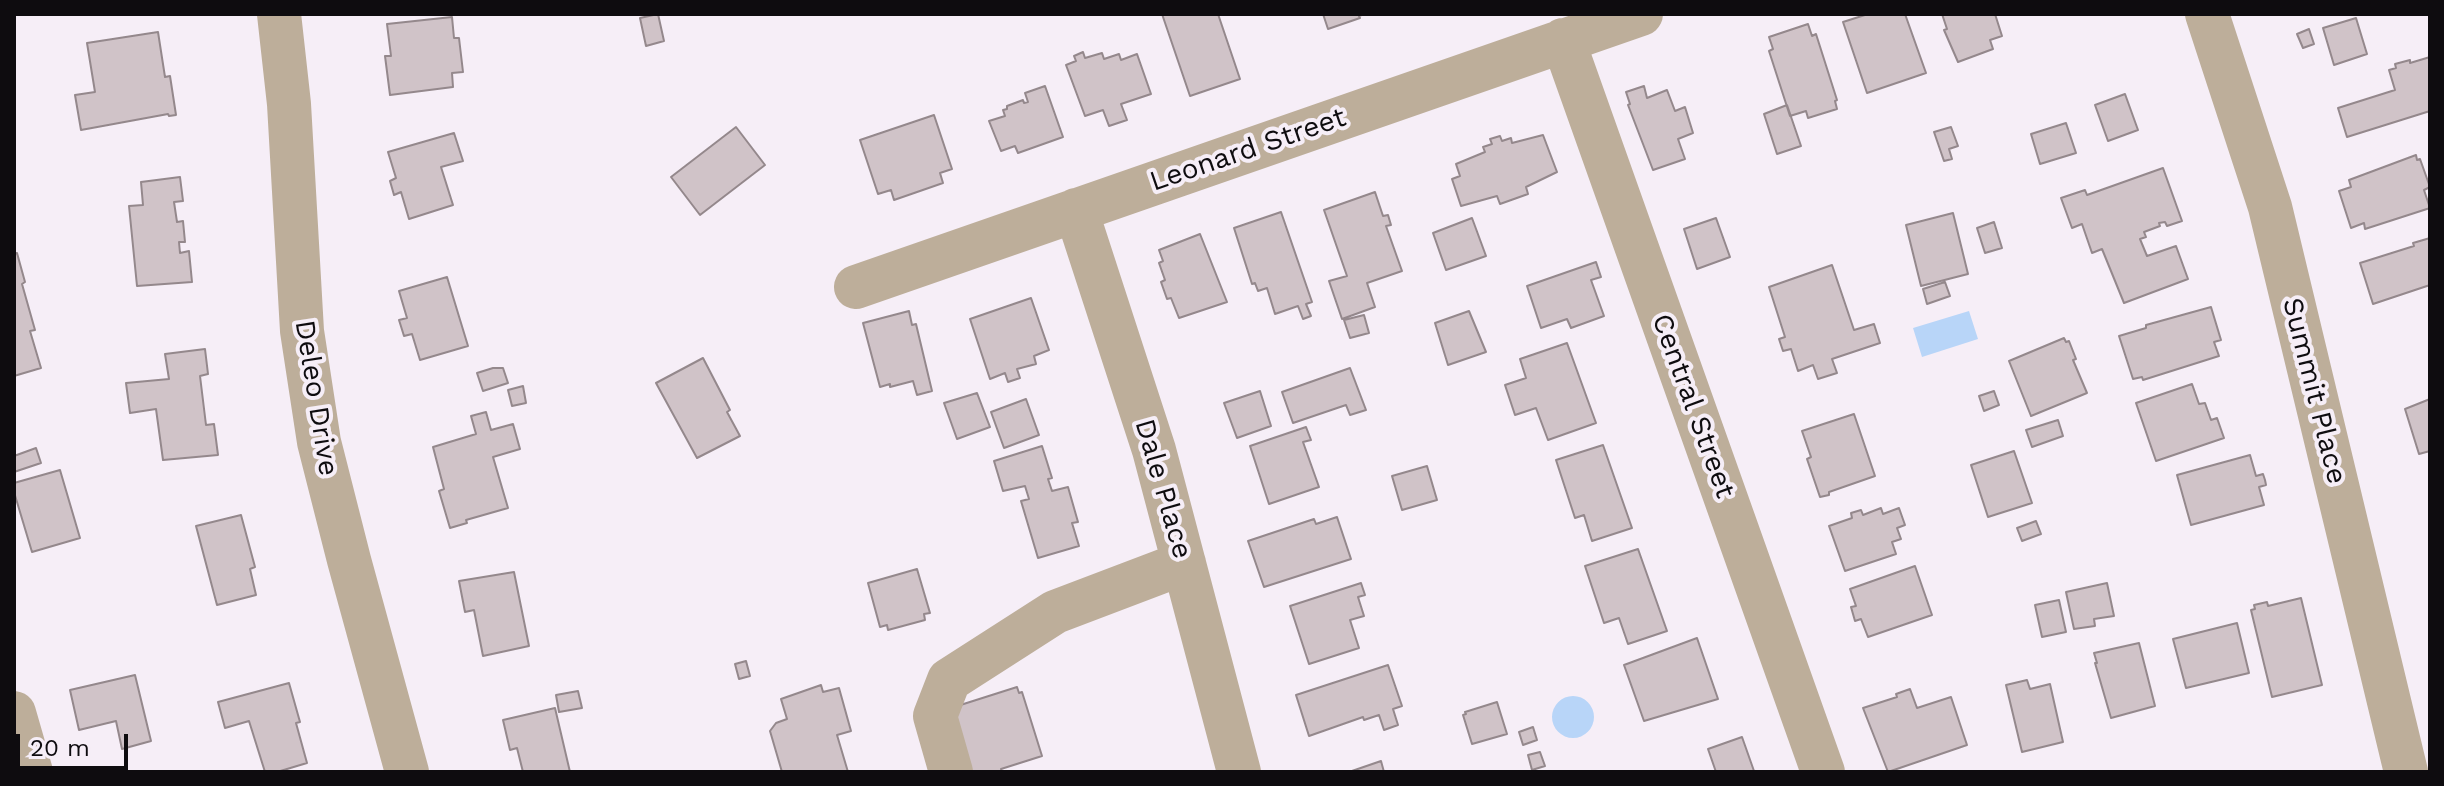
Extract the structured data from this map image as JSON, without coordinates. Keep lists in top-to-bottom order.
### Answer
{
  "streets": {
    "street": [
      "Leonard Street",
      "Summit Place",
      "Deleo Drive",
      "Central Street",
      "Dale Place"
    ]
  },
  "crossings": [
    ["Leonard Street", "Central Street"],
    ["Leonard Street", "Dale Place"]
  ],
  "scale_bar": "20 m"
}
